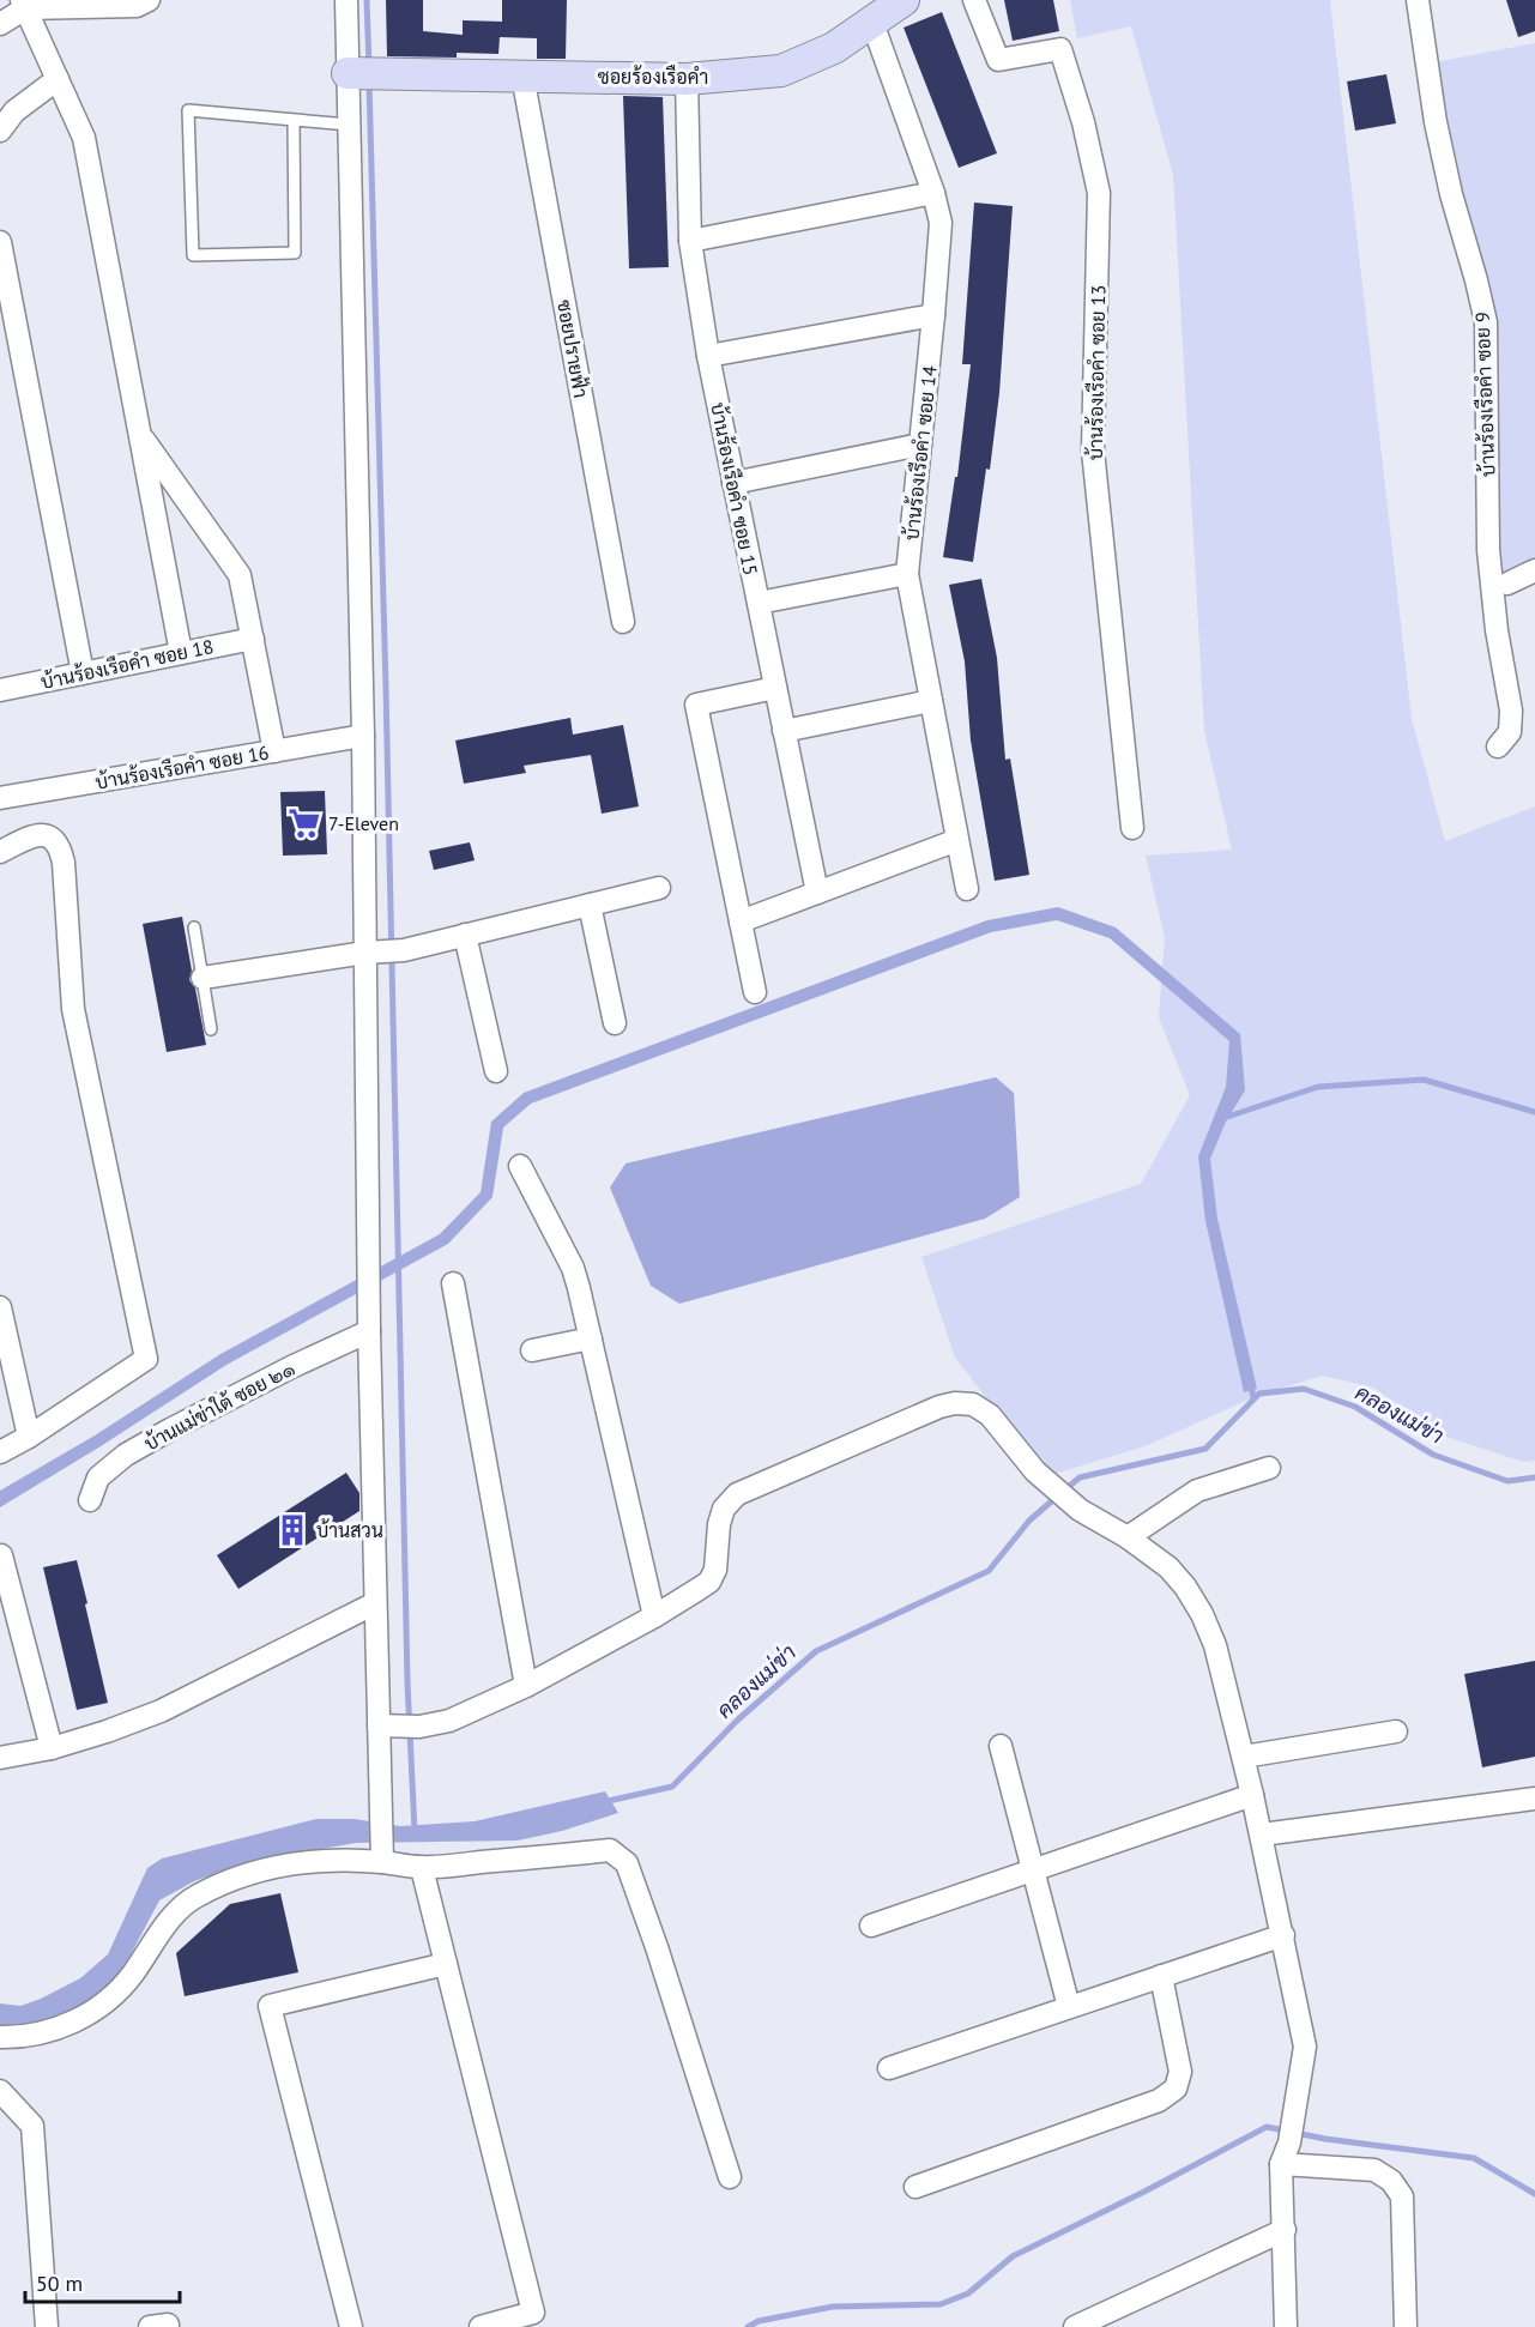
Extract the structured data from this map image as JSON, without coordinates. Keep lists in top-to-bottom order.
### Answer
{
  "streets": {
    "street": [
      "ซอยร้องเรือคำ",
      "ซอยปรายฟ้า",
      "บ้านร้องเรือคำ ซอย 13",
      "บ้านร้องเรือคำ ซอย 9",
      "บ้านร้องเรือคำ ซอย 14",
      "บ้านร้องเรือคำ ซอย 15",
      "บ้านร้องเรือคำ ซอย 18",
      "บ้านร้องเรือคำ ซอย 16",
      "บ้านแม่ข่าใต้ ซอย ๒๑"
    ]
  },
  "crossings": [
    ["ซอยร้องเรือคำ", "ซอยปรายฟ้า"],
    ["ซอยร้องเรือคำ", "บ้านร้องเรือคำ ซอย 14"],
    ["ซอยร้องเรือคำ", "บ้านร้องเรือคำ ซอย 15"]
  ],
  "water": ["คลองแม่ข่า"],
  "places": {
    "supermarket": ["7-Eleven"],
    "building": ["บ้านสวน"]
  },
  "scale_bar": "50 m"
}
